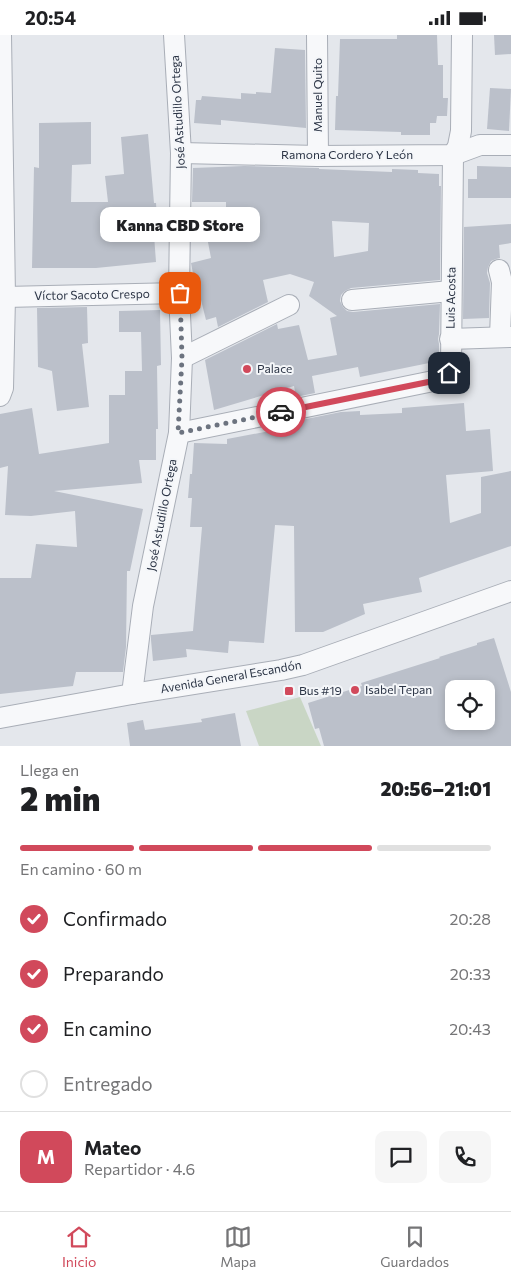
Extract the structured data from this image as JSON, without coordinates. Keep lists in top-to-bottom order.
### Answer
{
  "streets": {
    "street": [
      "Manuel Quito",
      "José Astudillo Ortega",
      "Ramona Cordero Y León",
      "Víctor Sacoto Crespo",
      "Luis Acosta",
      "Avenida General Escandón"
    ]
  },
  "crossings": [
    ["Manuel Quito", "Ramona Cordero Y León"],
    ["José Astudillo Ortega", "Ramona Cordero Y León"],
    ["José Astudillo Ortega", "Víctor Sacoto Crespo"],
    ["José Astudillo Ortega", "Luis Acosta"],
    ["José Astudillo Ortega", "Avenida General Escandón"],
    ["Ramona Cordero Y León", "Luis Acosta"]
  ],
  "places": {
    "other": ["Kanna CBD Store", "Palace", "Isabel Tepan"],
    "transit": ["Bus #19"]
  },
  "page": {
    "status": "20:54",
    "bubble": "Kanna CBD Store",
    "heading": ["2 min", "Llega en", "20:56–21:01"],
    "panel": ["Mateo", "Repartidor · 4.6"],
    "bar": "En camino · 60 m",
    "list": [
      ["Confirmado", "20:28"],
      ["Preparando", "20:33"],
      ["En camino", "20:43"],
      "Entregado"
    ],
    "round": "M",
    "tabs": ["Inicio", "Mapa", "Guardados"]
  }
}
